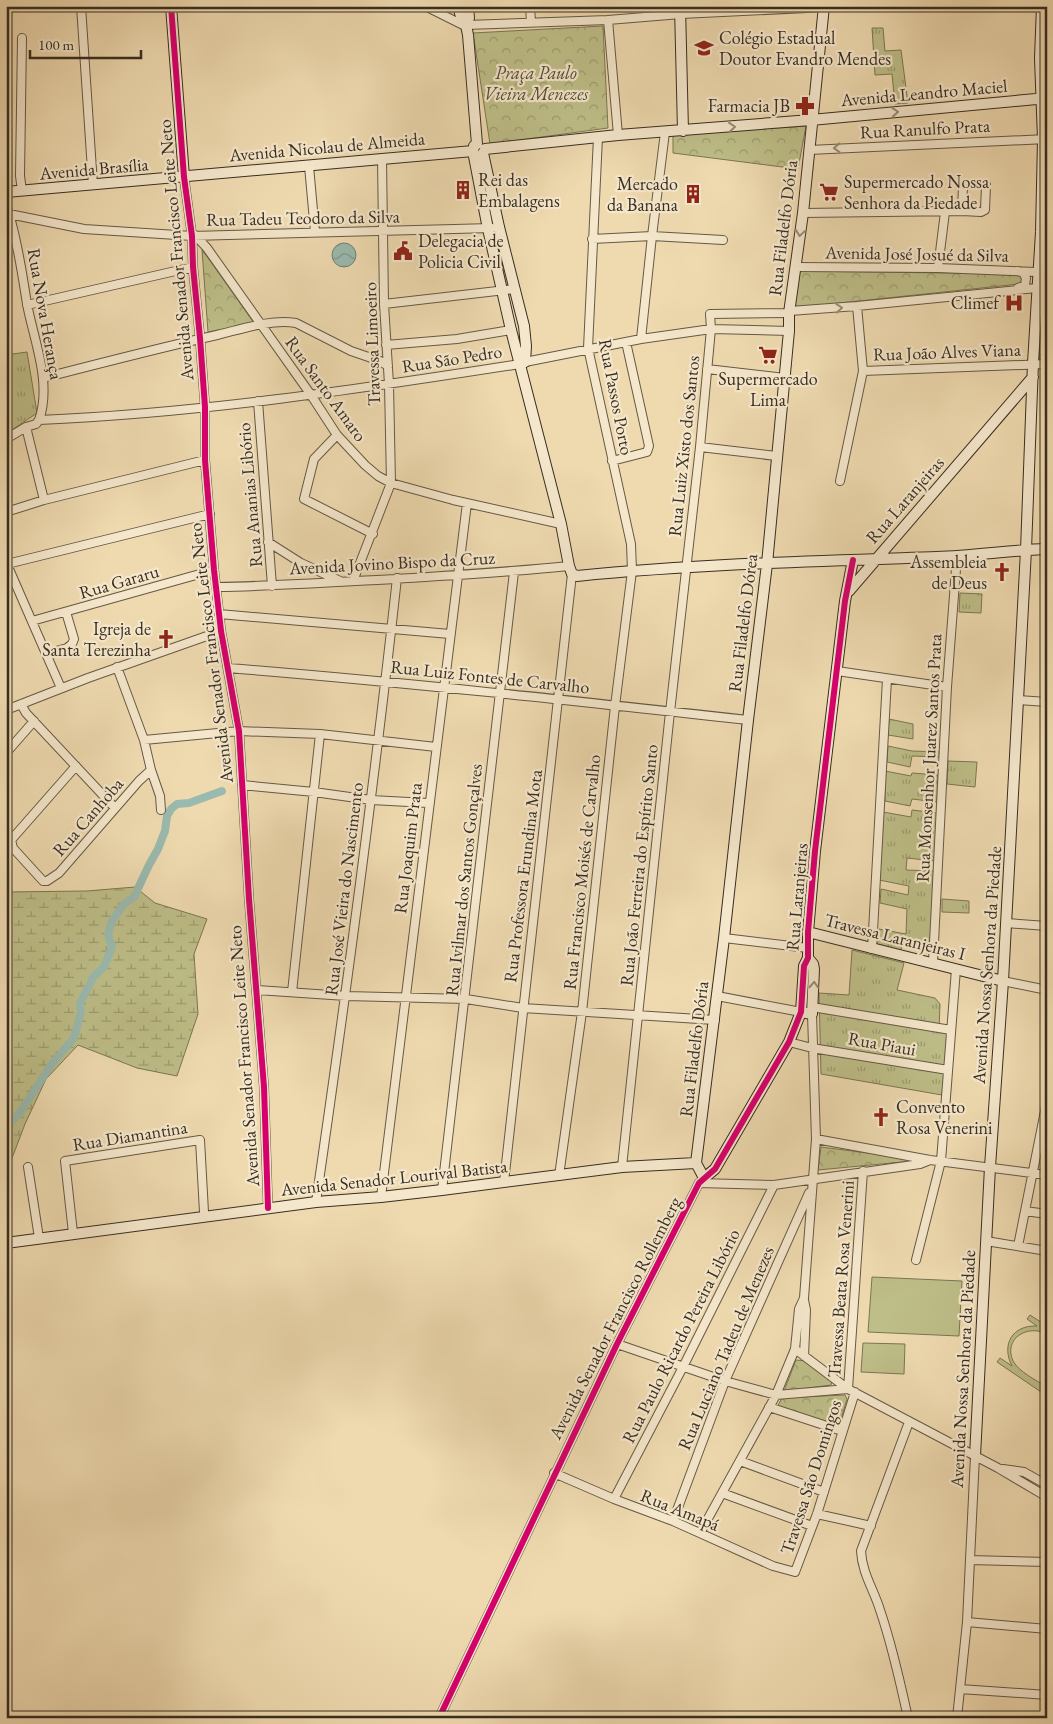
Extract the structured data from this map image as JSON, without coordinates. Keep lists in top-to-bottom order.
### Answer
{
  "streets": {
    "main road": [
      "Avenida Leandro Maciel",
      "Avenida Nicolau de Almeida",
      "Avenida Brasília",
      "Rua Filadelfo Dória",
      "Avenida Senador Francisco Leite Neto",
      "Rua Laranjeiras",
      "Avenida Jovino Bispo da Cruz",
      "Rua Filadelfo Dórea",
      "Travessa Laranjeiras I",
      "Avenida Nossa Senhora da Piedade",
      "Avenida Senador Lourival Batista"
    ],
    "street": [
      "Rua Ranulfo Prata",
      "Rua Tadeu Teodoro da Silva",
      "Avenida José Josué da Silva",
      "Rua Nova Herança",
      "Travessa Limoeiro",
      "Rua João Alves Viana",
      "Rua São Pedro",
      "Rua Santo Amaro",
      "Rua Passos Porto",
      "Rua Luiz Xisto dos Santos",
      "Rua Ananias Libório",
      "Rua Gararu",
      "Rua Luiz Fontes de Carvalho",
      "Rua Monsenhor Juarez Santos Prata",
      "Rua Canhoba",
      "Rua Joaquim Prata",
      "Rua João Ferreira do Espírito Santo",
      "Rua Francisco Moisés de Carvalho",
      "Rua Professora Erundina Mota",
      "Rua Ivilmar dos Santos Gonçalves",
      "Rua José Vieira do Nascimento",
      "Rua Piaui",
      "Rua Diamantina",
      "Travessa Beata Rosa Venerini",
      "Avenida Senador Francisco Rollemberg",
      "Rua Paulo Ricardo Pereira Libório",
      "Rua Luciano Tadeu de Menezes",
      "Travessa São Domingos",
      "Rua Amapá"
    ]
  },
  "crossings": [
    ["Avenida Leandro Maciel", "Rua Filadelfo Dória"],
    ["Avenida Leandro Maciel", "Avenida Nossa Senhora da Piedade"],
    ["Rua Ranulfo Prata", "Rua Filadelfo Dória"],
    ["Rua Ranulfo Prata", "Avenida Nossa Senhora da Piedade"],
    ["Avenida Nicolau de Almeida", "Avenida Brasília"],
    ["Avenida Nicolau de Almeida", "Avenida Senador Francisco Leite Neto"],
    ["Avenida Nicolau de Almeida", "Travessa Limoeiro"],
    ["Avenida Brasília", "Avenida Senador Francisco Leite Neto"],
    ["Rua Tadeu Teodoro da Silva", "Avenida Senador Francisco Leite Neto"],
    ["Rua Tadeu Teodoro da Silva", "Rua Nova Herança"],
    ["Rua Tadeu Teodoro da Silva", "Travessa Limoeiro"],
    ["Rua Tadeu Teodoro da Silva", "Rua Santo Amaro"],
    ["Rua Filadelfo Dória", "Avenida José Josué da Silva"],
    ["Rua Filadelfo Dória", "Rua Filadelfo Dórea"],
    ["Rua Filadelfo Dória", "Avenida Senador Lourival Batista"],
    ["Avenida Senador Francisco Leite Neto", "Rua São Pedro"],
    ["Avenida Senador Francisco Leite Neto", "Rua Santo Amaro"],
    ["Avenida Senador Francisco Leite Neto", "Avenida Jovino Bispo da Cruz"],
    ["Avenida Senador Francisco Leite Neto", "Rua Gararu"],
    ["Avenida Senador Francisco Leite Neto", "Rua Luiz Fontes de Carvalho"],
    ["Avenida Senador Francisco Leite Neto", "Avenida Senador Lourival Batista"],
    ["Avenida José Josué da Silva", "Rua São Pedro"],
    ["Avenida José Josué da Silva", "Rua Luiz Xisto dos Santos"],
    ["Avenida José Josué da Silva", "Rua Filadelfo Dórea"],
    ["Avenida José Josué da Silva", "Avenida Nossa Senhora da Piedade"],
    ["Rua Nova Herança", "Rua São Pedro"],
    ["Travessa Limoeiro", "Rua São Pedro"],
    ["Travessa Limoeiro", "Rua Santo Amaro"],
    ["Travessa Limoeiro", "Avenida Jovino Bispo da Cruz"],
    ["Rua João Alves Viana", "Avenida Nossa Senhora da Piedade"],
    ["Rua São Pedro", "Rua Santo Amaro"],
    ["Rua São Pedro", "Rua Passos Porto"],
    ["Rua São Pedro", "Rua Luiz Xisto dos Santos"],
    ["Rua São Pedro", "Rua Ananias Libório"],
    ["Rua São Pedro", "Rua Filadelfo Dórea"],
    ["Rua Santo Amaro", "Rua Joaquim Prata"],
    ["Rua Passos Porto", "Avenida Jovino Bispo da Cruz"],
    ["Rua Passos Porto", "Rua Francisco Moisés de Carvalho"],
    ["Rua Luiz Xisto dos Santos", "Avenida Jovino Bispo da Cruz"],
    ["Rua Luiz Xisto dos Santos", "Rua João Ferreira do Espírito Santo"],
    ["Rua Ananias Libório", "Avenida Jovino Bispo da Cruz"],
    ["Rua Laranjeiras", "Avenida Jovino Bispo da Cruz"],
    ["Rua Laranjeiras", "Travessa Laranjeiras I"],
    ["Rua Laranjeiras", "Avenida Nossa Senhora da Piedade"],
    ["Rua Laranjeiras", "Rua Piaui"],
    ["Rua Laranjeiras", "Avenida Senador Francisco Rollemberg"],
    ["Avenida Jovino Bispo da Cruz", "Rua Filadelfo Dórea"],
    ["Avenida Jovino Bispo da Cruz", "Rua Monsenhor Juarez Santos Prata"],
    ["Avenida Jovino Bispo da Cruz", "Rua Joaquim Prata"],
    ["Avenida Jovino Bispo da Cruz", "Rua João Ferreira do Espírito Santo"],
    ["Avenida Jovino Bispo da Cruz", "Rua Francisco Moisés de Carvalho"],
    ["Avenida Jovino Bispo da Cruz", "Rua Professora Erundina Mota"],
    ["Avenida Jovino Bispo da Cruz", "Rua Ivilmar dos Santos Gonçalves"],
    ["Avenida Jovino Bispo da Cruz", "Rua José Vieira do Nascimento"],
    ["Avenida Jovino Bispo da Cruz", "Avenida Nossa Senhora da Piedade"],
    ["Rua Filadelfo Dórea", "Rua Luiz Fontes de Carvalho"],
    ["Rua Luiz Fontes de Carvalho", "Rua Joaquim Prata"],
    ["Rua Luiz Fontes de Carvalho", "Rua João Ferreira do Espírito Santo"],
    ["Rua Luiz Fontes de Carvalho", "Rua Francisco Moisés de Carvalho"],
    ["Rua Luiz Fontes de Carvalho", "Rua Professora Erundina Mota"],
    ["Rua Luiz Fontes de Carvalho", "Rua Ivilmar dos Santos Gonçalves"],
    ["Rua Luiz Fontes de Carvalho", "Rua José Vieira do Nascimento"],
    ["Rua Monsenhor Juarez Santos Prata", "Travessa Laranjeiras I"],
    ["Rua Joaquim Prata", "Avenida Senador Lourival Batista"],
    ["Rua João Ferreira do Espírito Santo", "Avenida Senador Lourival Batista"],
    ["Rua Francisco Moisés de Carvalho", "Avenida Senador Lourival Batista"],
    ["Rua Professora Erundina Mota", "Avenida Senador Lourival Batista"],
    ["Rua Ivilmar dos Santos Gonçalves", "Avenida Senador Lourival Batista"],
    ["Rua José Vieira do Nascimento", "Avenida Senador Lourival Batista"],
    ["Travessa Laranjeiras I", "Avenida Nossa Senhora da Piedade"],
    ["Rua Diamantina", "Avenida Senador Lourival Batista"],
    ["Travessa Beata Rosa Venerini", "Travessa São Domingos"],
    ["Avenida Senador Francisco Rollemberg", "Rua Amapá"],
    ["Rua Paulo Ricardo Pereira Libório", "Rua Amapá"],
    ["Rua Luciano Tadeu de Menezes", "Rua Amapá"],
    ["Travessa São Domingos", "Rua Amapá"]
  ],
  "one_way": ["Avenida Leandro Maciel"],
  "parks": ["Praça Paulo Vieira Menezes"],
  "places": {
    "school or university": ["Colégio Estadual Doutor Evandro Mendes"],
    "pharmacy": ["Farmacia JB"],
    "building": ["Rei das Embalagens", "Mercado da Banana"],
    "supermarket": ["Supermercado Nossa Senhora da Piedade", "Supermercado Lima"],
    "public building": ["Delegacia de Policia Civil"],
    "hospital": ["Climef"],
    "church": ["Assembleia de Deus", "Igreja de Santa Terezinha", "Convento Rosa Venerini"]
  },
  "scale_bar": "100 m"
}
